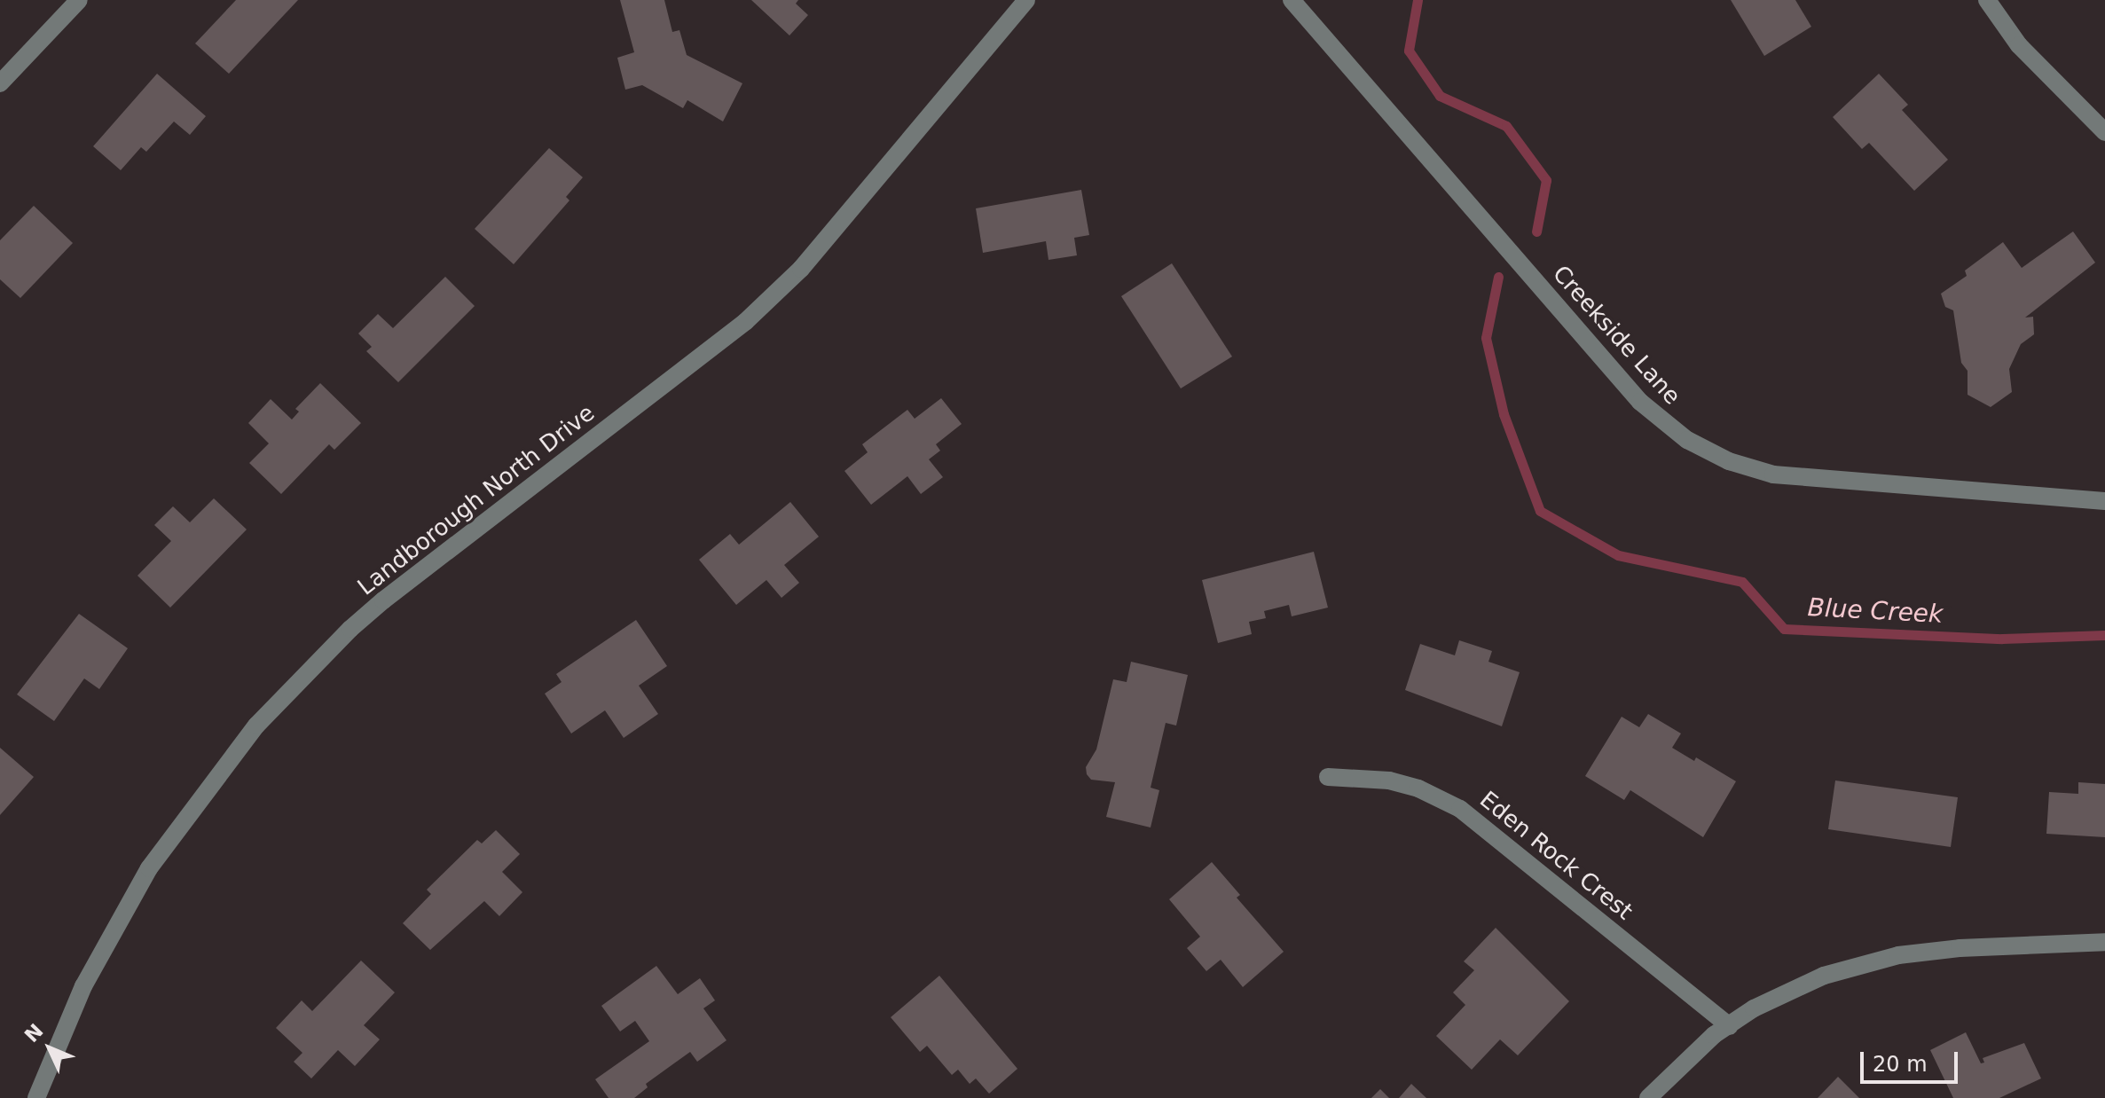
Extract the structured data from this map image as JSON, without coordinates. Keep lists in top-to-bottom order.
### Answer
{
  "streets": {
    "street": ["Creekside Lane", "Landborough North Drive", "Eden Rock Crest"]
  },
  "water": ["Blue Creek"],
  "scale_bar": "20 m",
  "north": "top left"
}
